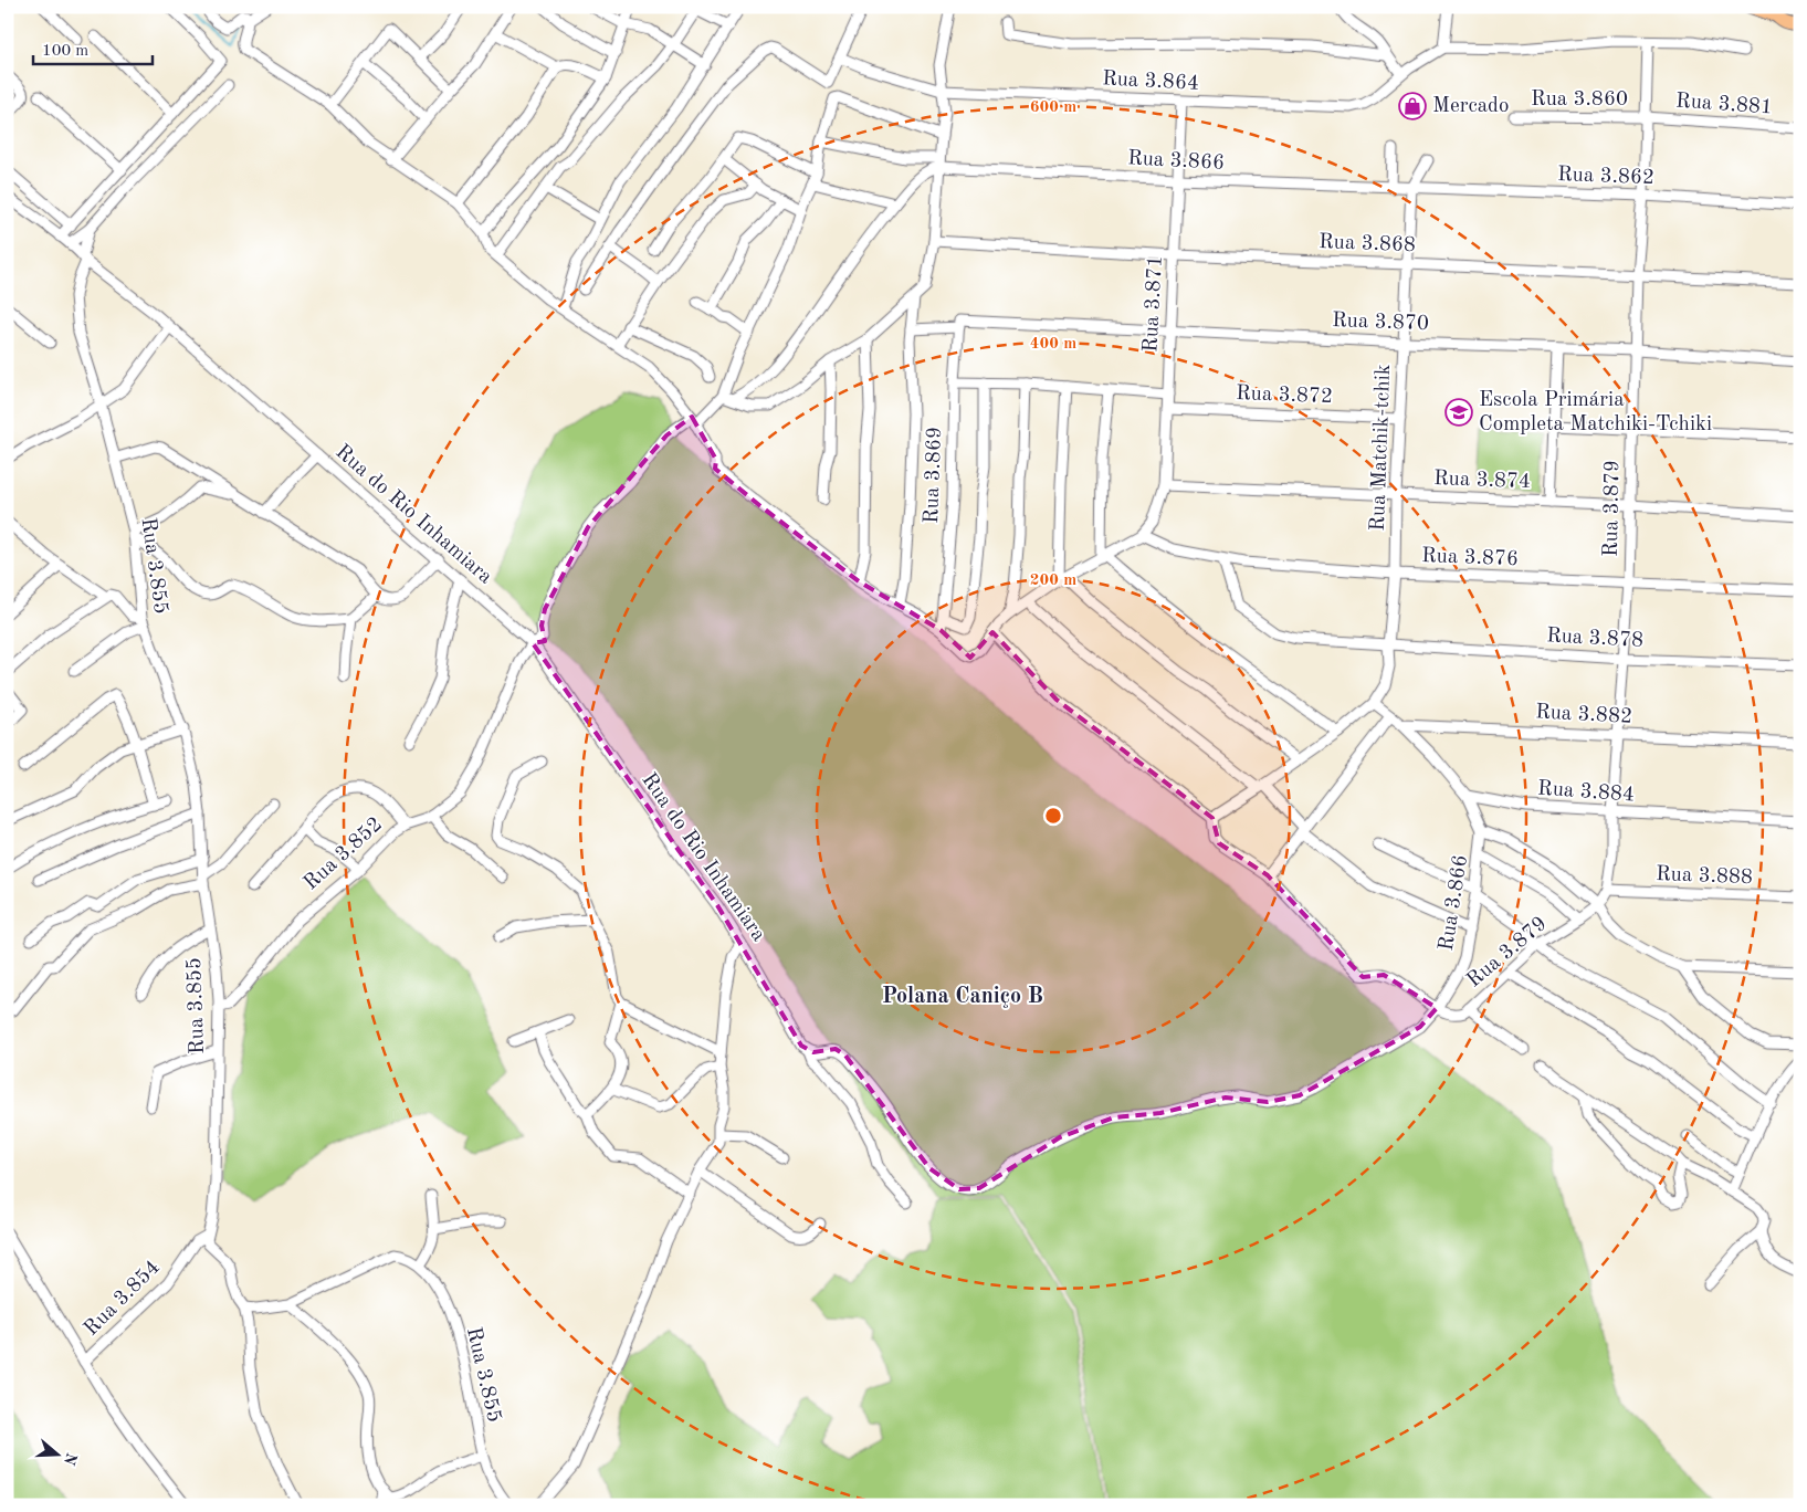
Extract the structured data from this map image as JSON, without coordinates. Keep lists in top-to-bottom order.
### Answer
{
  "streets": {
    "street": [
      "Rua 3.864",
      "Rua 3.860",
      "Rua 3.881",
      "Rua 3.866",
      "Rua 3.862",
      "Rua 3.868",
      "Rua 3.871",
      "Rua 3.870",
      "Rua 3.872",
      "Rua Matchik-tchik",
      "Rua 3.869",
      "Rua 3.874",
      "Rua 3.879",
      "Rua do Rio Inhamiara",
      "Rua 3.876",
      "Rua 3.855",
      "Rua 3.878",
      "Rua 3.882",
      "Rua 3.884",
      "Rua 3.852",
      "Rua 3.888",
      "Rua 3.854"
    ]
  },
  "crossings": [
    ["Rua 3.864", "Rua 3.871"],
    ["Rua 3.860", "Rua 3.881"],
    ["Rua 3.860", "Rua 3.879"],
    ["Rua 3.881", "Rua 3.879"],
    ["Rua 3.866", "Rua 3.862"],
    ["Rua 3.866", "Rua 3.871"],
    ["Rua 3.866", "Rua Matchik-tchik"],
    ["Rua 3.866", "Rua 3.879"],
    ["Rua 3.862", "Rua Matchik-tchik"],
    ["Rua 3.862", "Rua 3.879"],
    ["Rua 3.868", "Rua 3.871"],
    ["Rua 3.868", "Rua Matchik-tchik"],
    ["Rua 3.868", "Rua 3.879"],
    ["Rua 3.871", "Rua 3.870"],
    ["Rua 3.871", "Rua 3.872"],
    ["Rua 3.871", "Rua 3.874"],
    ["Rua 3.871", "Rua 3.876"],
    ["Rua 3.870", "Rua Matchik-tchik"],
    ["Rua 3.870", "Rua 3.869"],
    ["Rua 3.870", "Rua 3.879"],
    ["Rua 3.872", "Rua Matchik-tchik"],
    ["Rua Matchik-tchik", "Rua 3.874"],
    ["Rua Matchik-tchik", "Rua 3.876"],
    ["Rua Matchik-tchik", "Rua 3.878"],
    ["Rua 3.874", "Rua 3.879"],
    ["Rua 3.879", "Rua 3.876"],
    ["Rua 3.879", "Rua 3.878"],
    ["Rua 3.879", "Rua 3.882"],
    ["Rua 3.879", "Rua 3.884"],
    ["Rua 3.879", "Rua 3.888"],
    ["Rua do Rio Inhamiara", "Rua 3.855"],
    ["Rua do Rio Inhamiara", "Rua 3.852"],
    ["Rua 3.876", "Rua 3.878"],
    ["Rua 3.855", "Rua 3.852"],
    ["Rua 3.855", "Rua 3.854"]
  ],
  "districts": ["Polana Caniço B"],
  "places": {
    "shop": ["Mercado"],
    "school or university": ["Escola Primária Completa Matchiki-Tchiki"]
  },
  "scale_bar": "100 m",
  "north": "right",
  "rings": ["600 m", "400 m", "200 m"]
}
